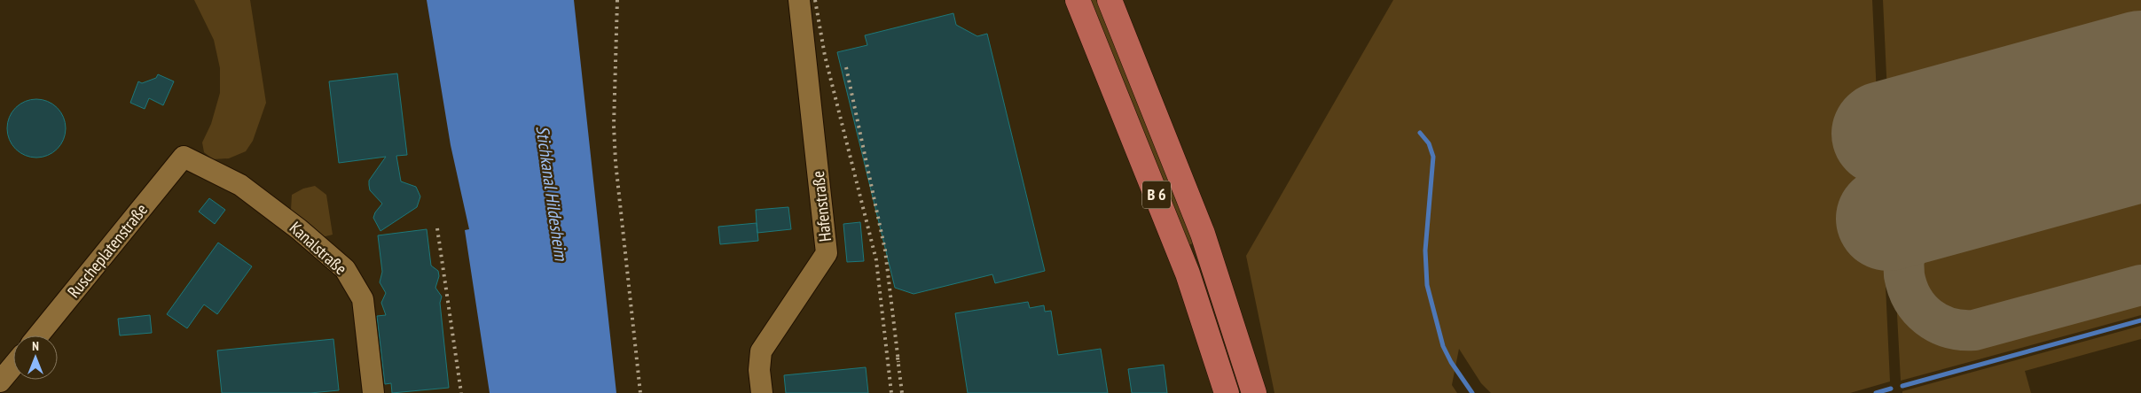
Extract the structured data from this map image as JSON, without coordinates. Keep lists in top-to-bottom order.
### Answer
{
  "streets": {
    "main road": ["B 6"],
    "street": ["Hafenstraße", "Kanalstraße", "Ruscheplatenstraße"]
  },
  "crossings": [
    ["Kanalstraße", "Ruscheplatenstraße"]
  ],
  "water": ["Stichkanal Hildesheim"],
  "north": "top"
}
